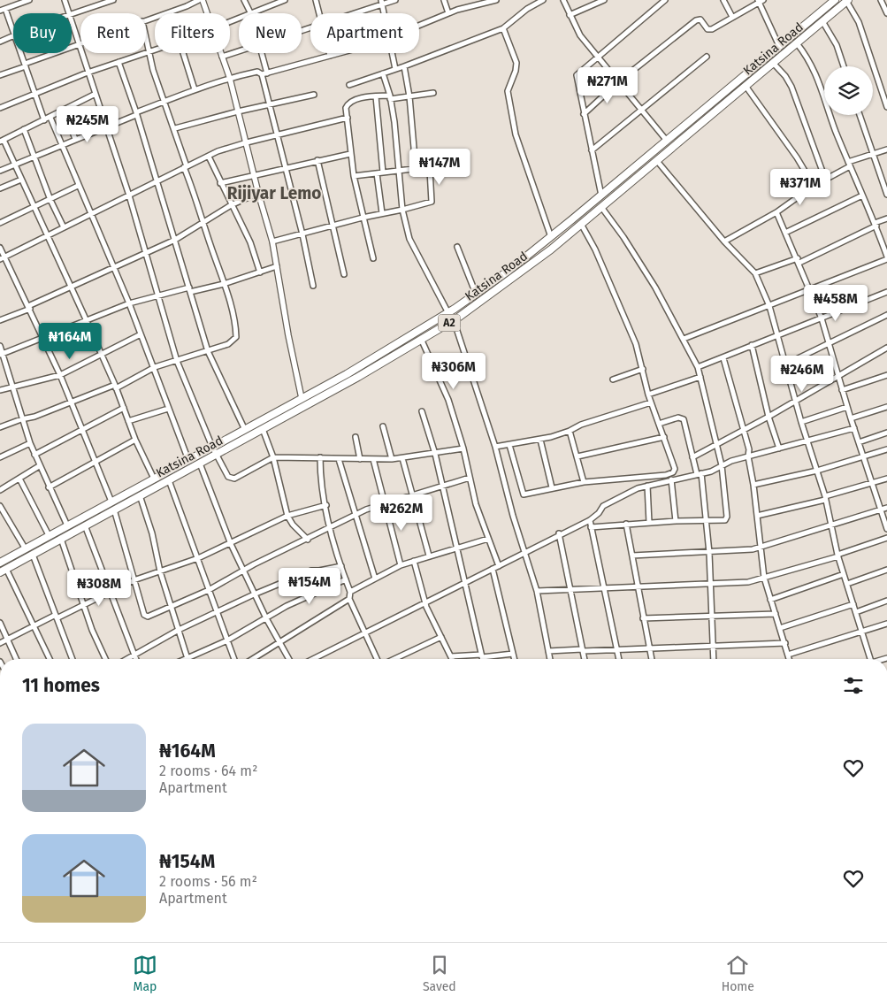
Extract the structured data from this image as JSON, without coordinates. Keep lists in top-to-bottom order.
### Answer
{
  "streets": {
    "highway": ["Katsina Road", "A2"]
  },
  "districts": ["Rijiyar Lemo"],
  "page": {
    "chip": [
      "Buy",
      "Rent",
      "Filters",
      "New",
      "Apartment"
    ],
    "price": [
      "₦271M",
      "₦245M",
      "₦147M",
      "₦371M",
      "₦458M",
      "₦164M",
      "₦306M",
      "₦246M",
      "₦262M",
      "₦154M",
      "₦308M"
    ],
    "heading": "11 homes",
    "list": [
      {
        "name": "₦164M",
        "note": "2 rooms · 64 m² · Apartment"
      },
      {
        "name": "₦154M",
        "note": "2 rooms · 56 m² · Apartment"
      }
    ],
    "tabs": ["Map", "Saved", "Home"]
  }
}
